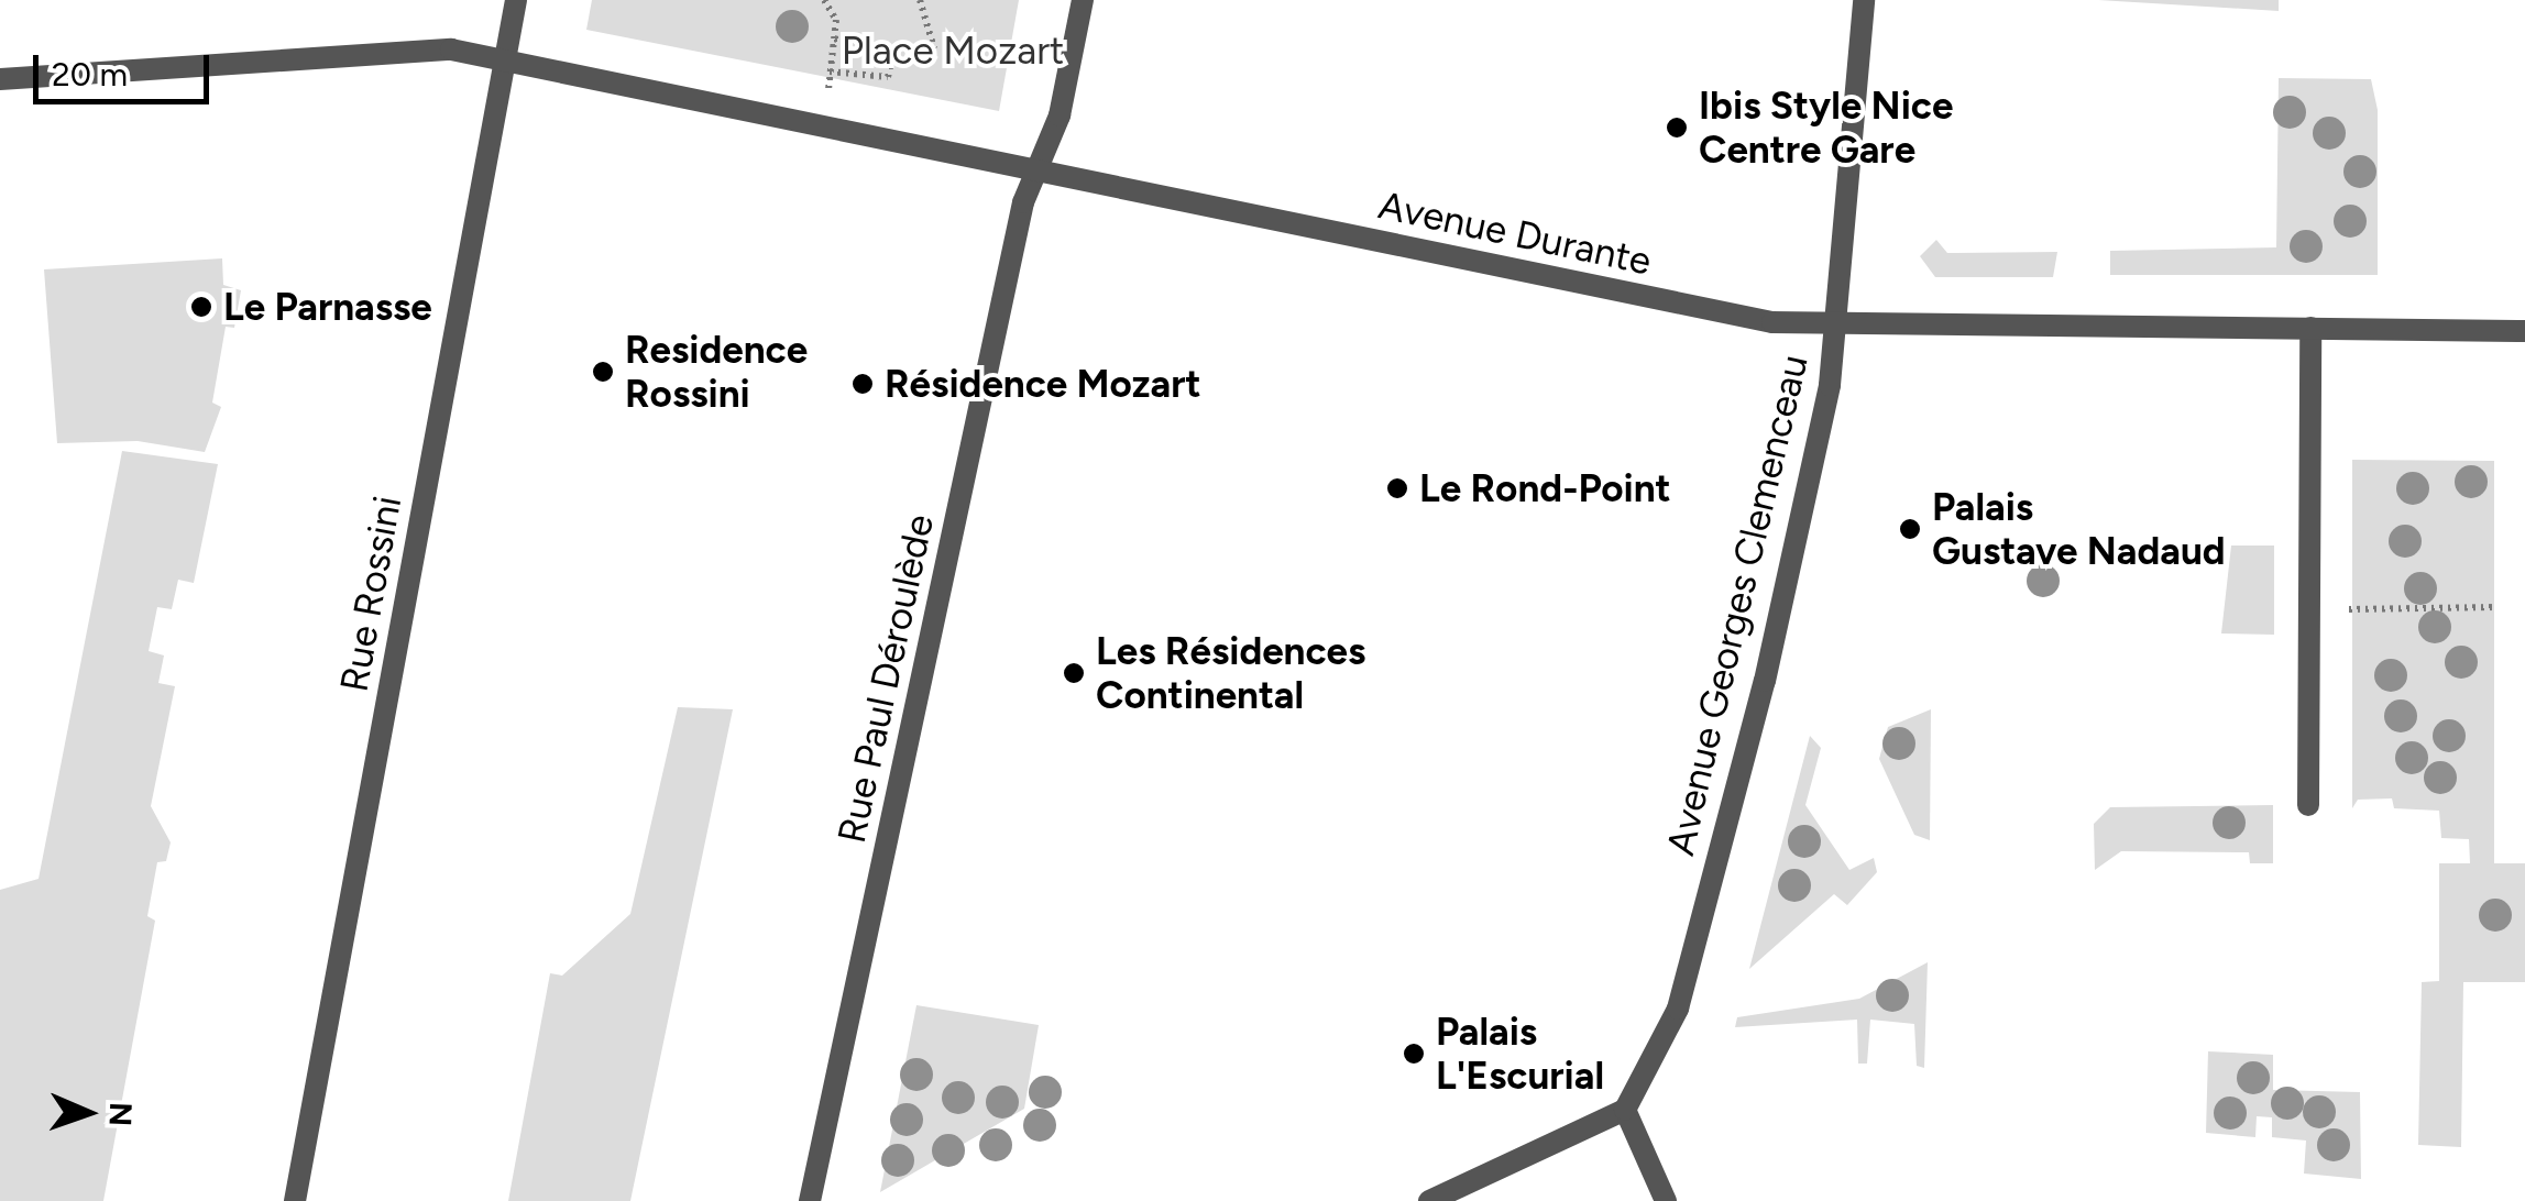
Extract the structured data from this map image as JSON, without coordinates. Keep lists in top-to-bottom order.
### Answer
{
  "streets": {
    "street": [
      "Avenue Durante",
      "Rue Rossini",
      "Avenue Georges Clemenceau",
      "Rue Paul Déroulède"
    ]
  },
  "crossings": [
    ["Avenue Durante", "Rue Rossini"],
    ["Avenue Durante", "Avenue Georges Clemenceau"],
    ["Avenue Durante", "Rue Paul Déroulède"]
  ],
  "parks": ["Place Mozart"],
  "places": [
    "Ibis Style Nice Centre Gare",
    "Le Parnasse",
    "Residence Rossini",
    "Résidence Mozart",
    "Le Rond-Point",
    "Palais Gustave Nadaud",
    "Les Résidences Continental",
    "Palais L'Escurial"
  ],
  "scale_bar": "20 m",
  "north": "right"
}
